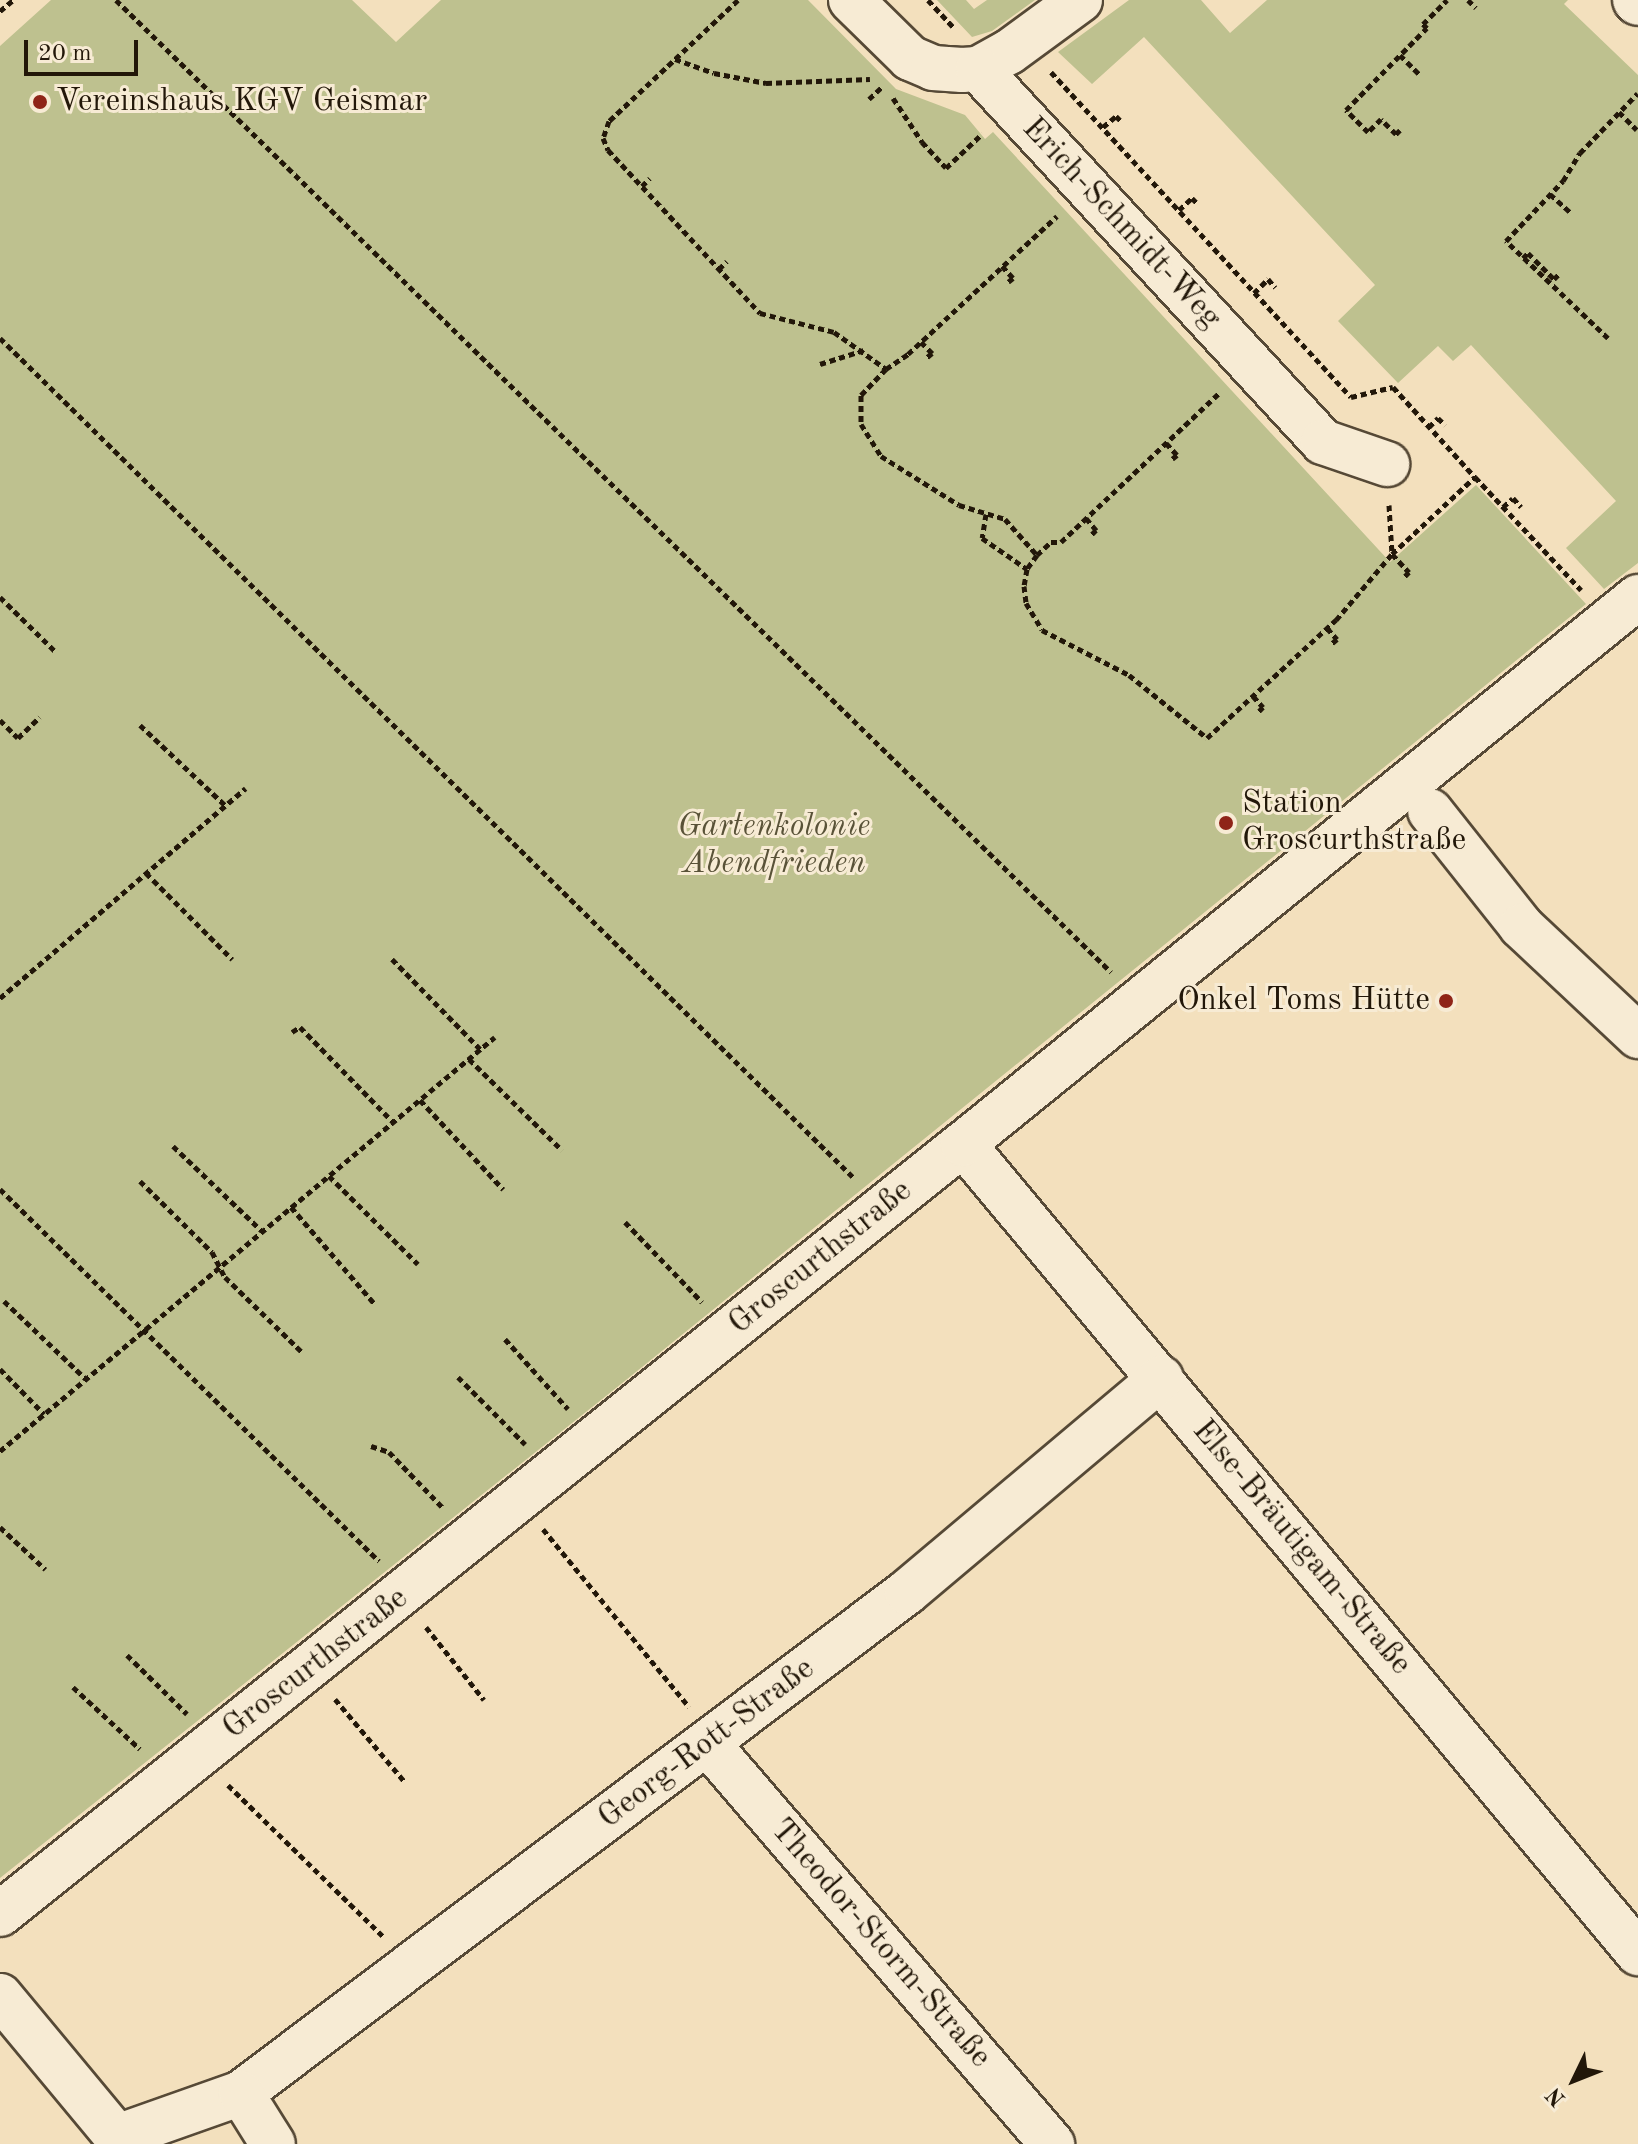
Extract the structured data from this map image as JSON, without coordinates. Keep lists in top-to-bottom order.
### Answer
{
  "streets": {
    "street": [
      "Erich-Schmidt-Weg",
      "Groscurthstraße",
      "Else-Bräutigam-Straße",
      "Georg-Rott-Straße",
      "Theodor-Storm-Straße"
    ]
  },
  "crossings": [
    ["Groscurthstraße", "Else-Bräutigam-Straße"],
    ["Else-Bräutigam-Straße", "Georg-Rott-Straße"],
    ["Georg-Rott-Straße", "Theodor-Storm-Straße"]
  ],
  "parks": ["Gartenkolonie Abendfrieden"],
  "places": ["Vereinshaus KGV Geismar", "Station Groscurthstraße", "Onkel Toms Hütte"],
  "scale_bar": "20 m",
  "north": "bottom left"
}
